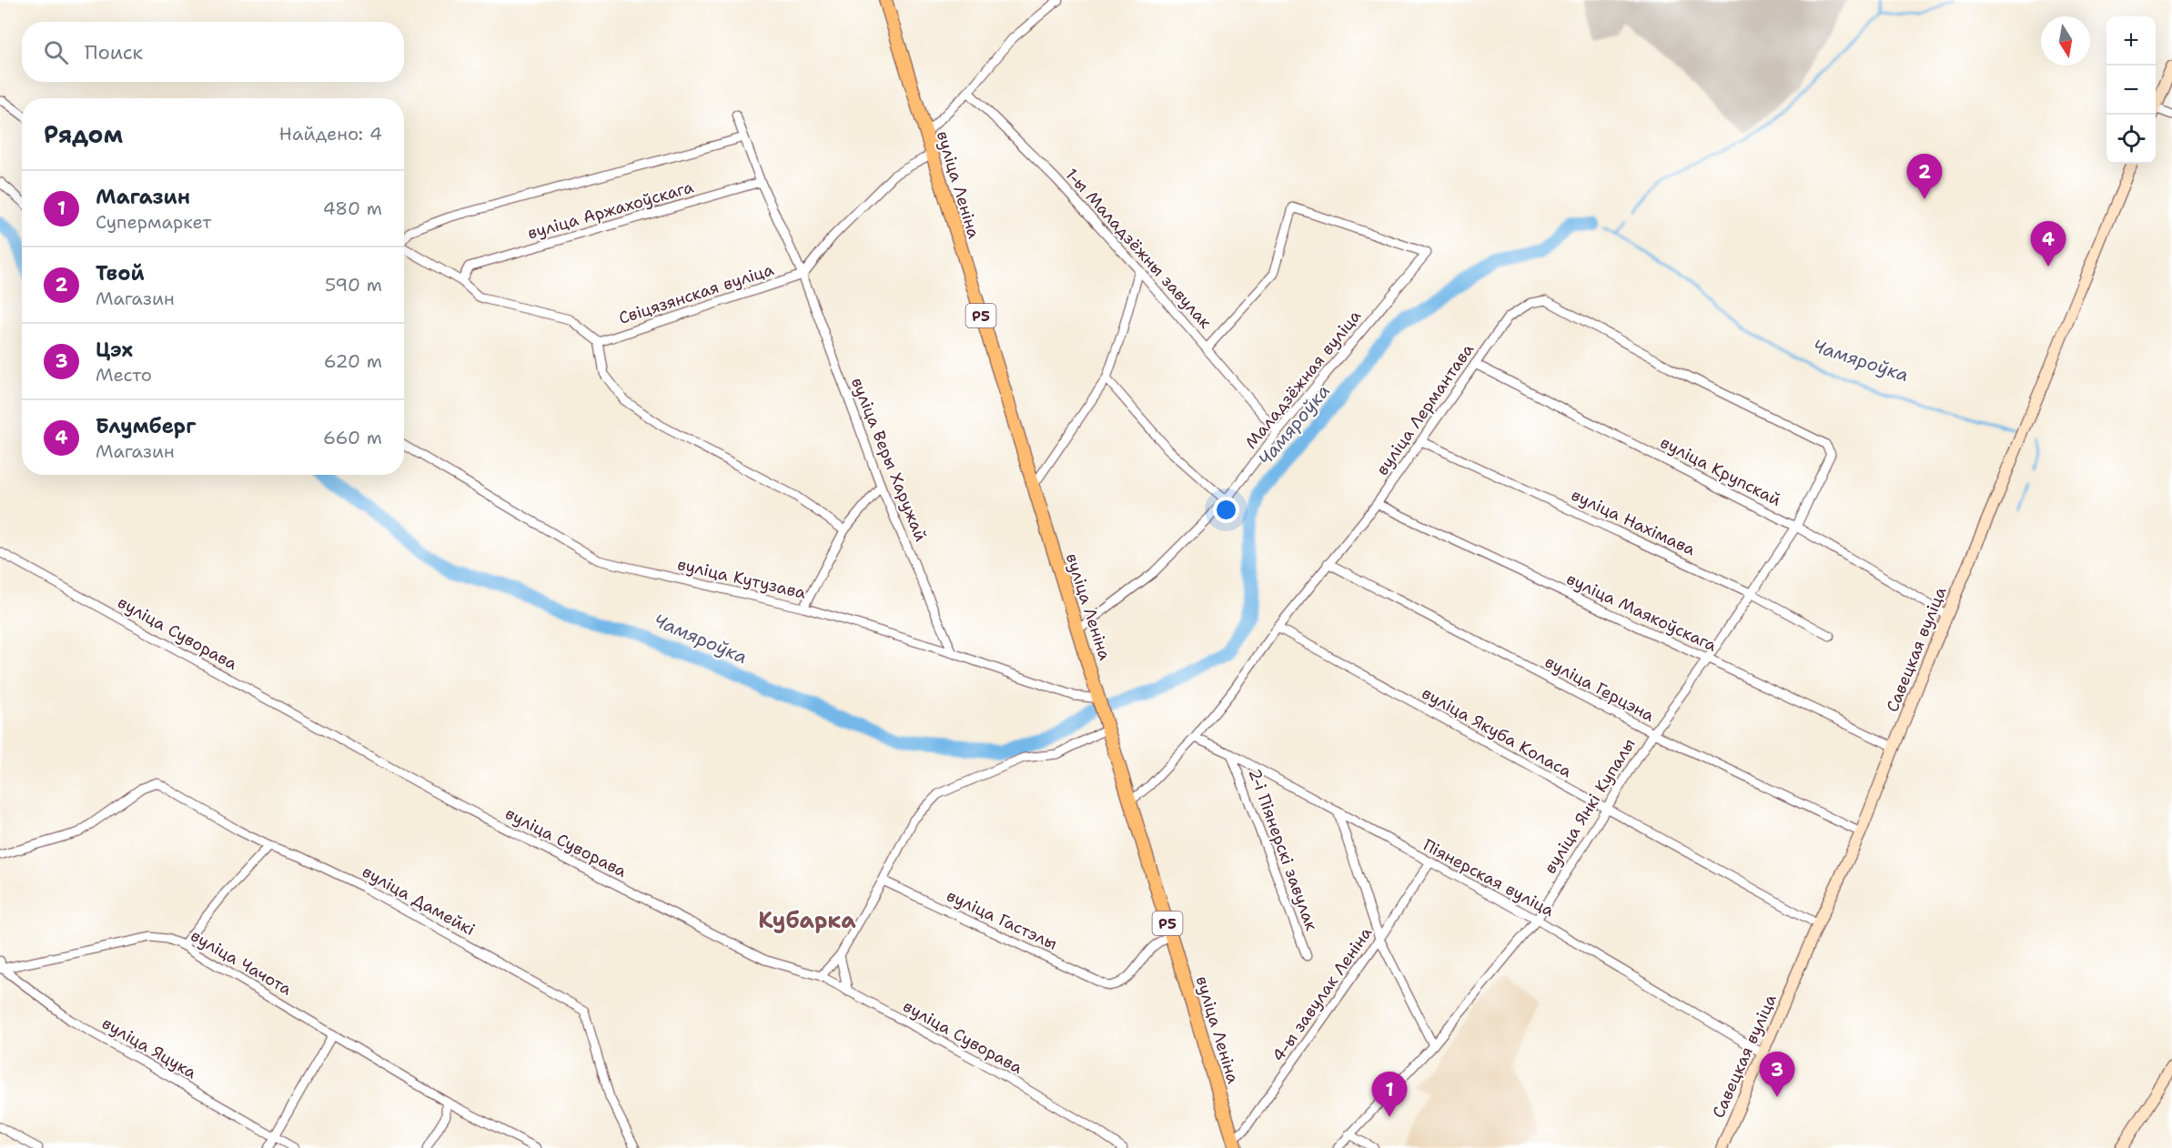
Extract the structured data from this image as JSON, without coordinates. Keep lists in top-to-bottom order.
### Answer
{
  "streets": {
    "main road": ["вуліца Леніна", "Р5"],
    "street": [
      "вуліца Аржахоўскага",
      "1-ы Маладзёжны завулак",
      "Свіцязянская вуліца",
      "Маладзёжная вуліца",
      "вуліца Лермантава",
      "вуліца Веры Харужай",
      "вуліца Крупскай",
      "вуліца Нахімава",
      "вуліца Кутузава",
      "вуліца Маякоўскага",
      "вуліца Суворава",
      "Савецкая вуліца",
      "вуліца Герцэна",
      "вуліца Якуба Коласа",
      "вуліца Янкі Купалы",
      "2-і Піянерскі завулак",
      "Піянерская вуліца",
      "вуліца Дамейкі",
      "вуліца Гастэлы",
      "вуліца Чачота",
      "4-ы завулак Леніна",
      "вуліца Яцука"
    ]
  },
  "crossings": [
    ["вуліца Леніна", "Маладзёжная вуліца"],
    ["вуліца Леніна", "вуліца Лермантава"],
    ["вуліца Леніна", "вуліца Кутузава"],
    ["вуліца Леніна", "вуліца Гастэлы"],
    ["вуліца Леніна", "4-ы завулак Леніна"],
    ["вуліца Аржахоўскага", "вуліца Веры Харужай"],
    ["1-ы Маладзёжны завулак", "Маладзёжная вуліца"],
    ["Свіцязянская вуліца", "вуліца Веры Харужай"],
    ["вуліца Лермантава", "вуліца Крупскай"],
    ["вуліца Лермантава", "вуліца Нахімава"],
    ["вуліца Лермантава", "вуліца Маякоўскага"],
    ["вуліца Лермантава", "вуліца Герцэна"],
    ["вуліца Лермантава", "вуліца Якуба Коласа"],
    ["вуліца Лермантава", "вуліца Янкі Купалы"],
    ["вуліца Лермантава", "Піянерская вуліца"],
    ["вуліца Веры Харужай", "вуліца Кутузава"],
    ["вуліца Крупскай", "Савецкая вуліца"],
    ["вуліца Крупскай", "вуліца Янкі Купалы"],
    ["вуліца Нахімава", "вуліца Янкі Купалы"],
    ["вуліца Маякоўскага", "Савецкая вуліца"],
    ["вуліца Маякоўскага", "вуліца Янкі Купалы"],
    ["Савецкая вуліца", "вуліца Герцэна"],
    ["Савецкая вуліца", "вуліца Якуба Коласа"],
    ["Савецкая вуліца", "Піянерская вуліца"],
    ["вуліца Герцэна", "вуліца Янкі Купалы"],
    ["вуліца Якуба Коласа", "вуліца Янкі Купалы"],
    ["вуліца Янкі Купалы", "Піянерская вуліца"],
    ["2-і Піянерскі завулак", "Піянерская вуліца"],
    ["Піянерская вуліца", "4-ы завулак Леніна"],
    ["вуліца Чачота", "вуліца Яцука"]
  ],
  "districts": ["Кубарка"],
  "water": ["Чамяроўка"],
  "north": "bottom",
  "page": {
    "map_buttons": ["+", "−"],
    "search": "Поиск",
    "heading": ["Рядом", "Найдено: 4"],
    "pins": [
      "2",
      "4",
      "3",
      "1"
    ],
    "list": [
      {
        "mark": "1",
        "name": "Магазин",
        "note": "Супермаркет",
        "value": "480 m"
      },
      {
        "mark": "2",
        "name": "Твой",
        "note": "Магазин",
        "value": "590 m"
      },
      {
        "mark": "3",
        "name": "Цэх",
        "note": "Место",
        "value": "620 m"
      },
      {
        "mark": "4",
        "name": "Блумберг",
        "note": "Магазин",
        "value": "660 m"
      }
    ]
  }
}
